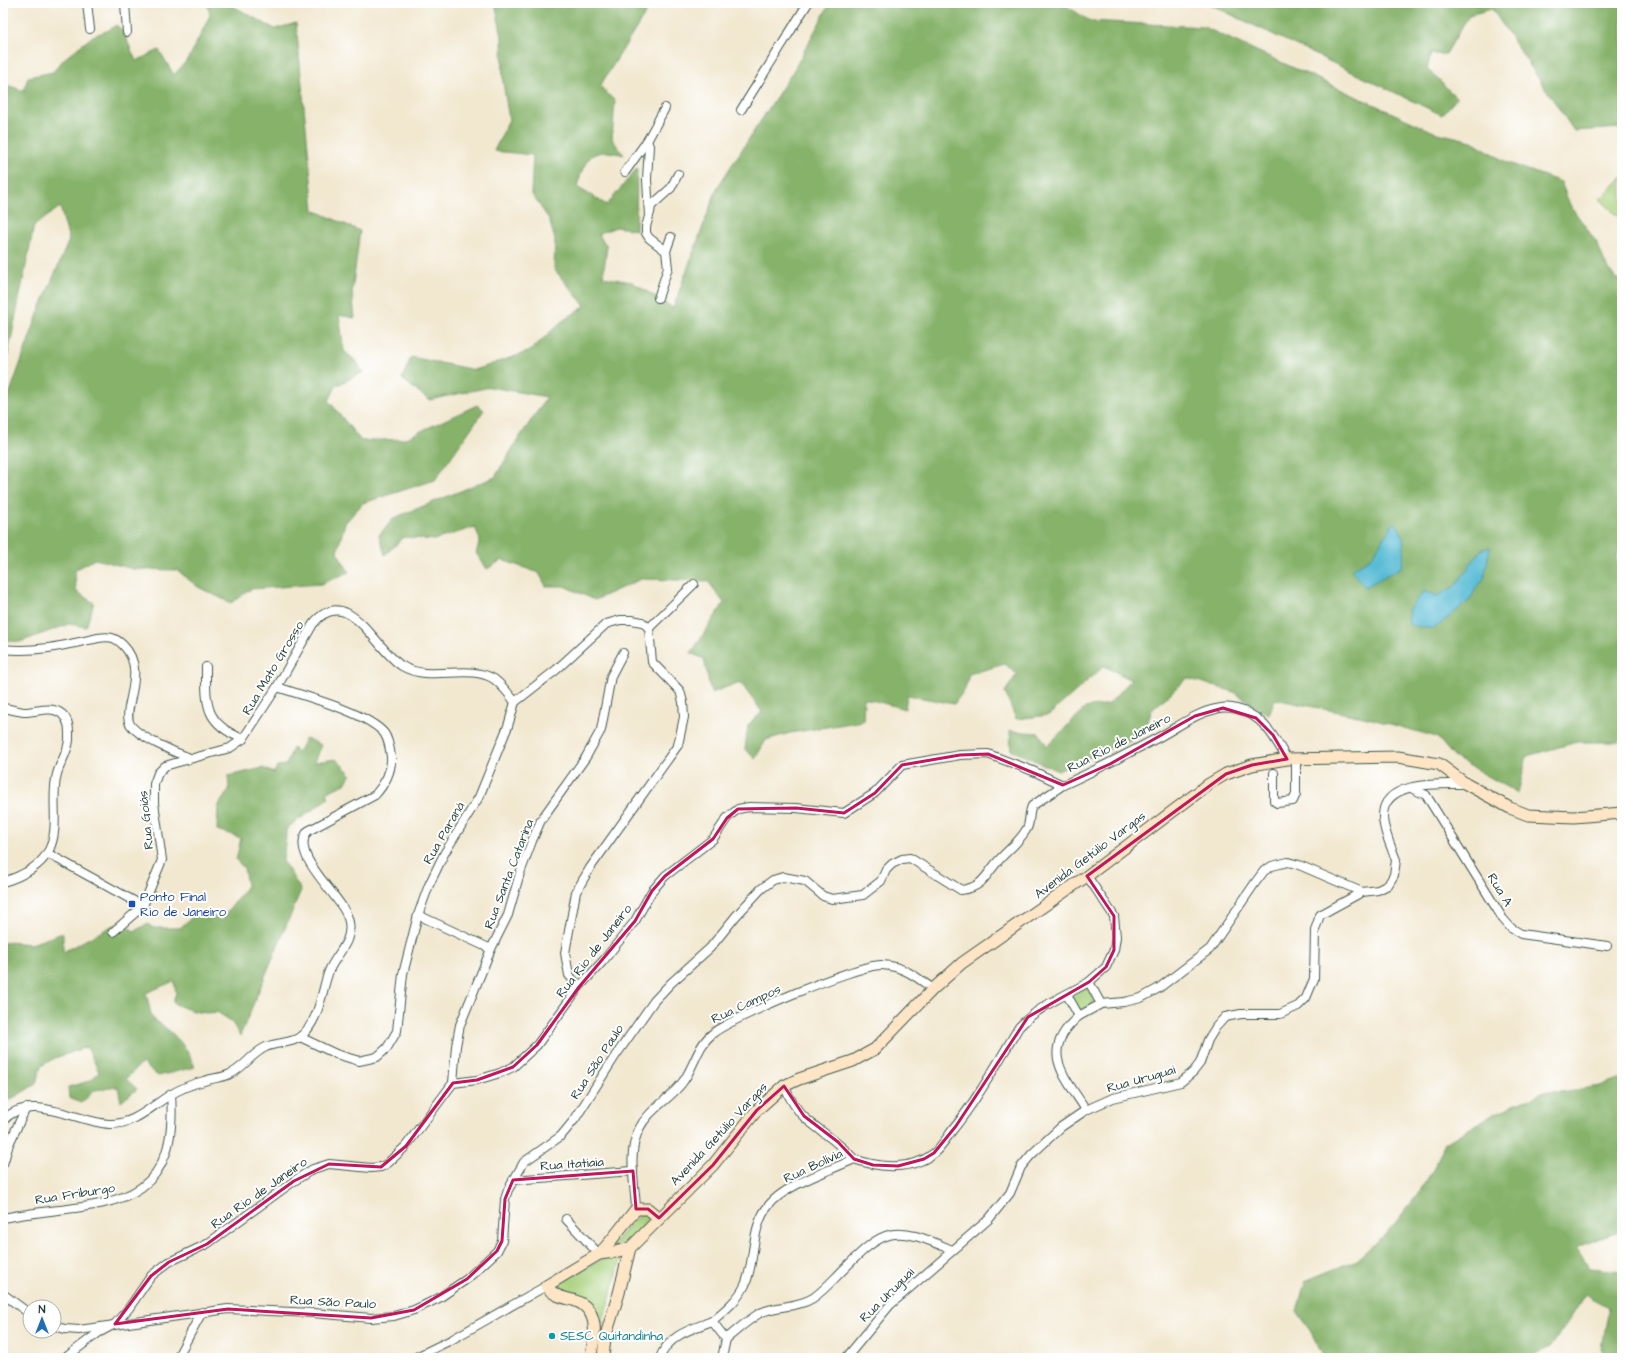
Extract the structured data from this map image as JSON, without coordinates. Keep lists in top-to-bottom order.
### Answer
{
  "streets": {
    "street": [
      "Rua Mato Grosso",
      "Rua Rio de Janeiro",
      "Rua Goiás",
      "Rua Paraná",
      "Avenida Getúlio Vargas",
      "Rua Santa Catarina",
      "Rua A",
      "Rua Campos",
      "Rua São Paulo",
      "Rua Uruguai",
      "Rua Itatiaia",
      "Rua Bolívia",
      "Rua Friburgo"
    ]
  },
  "crossings": [
    ["Rua Mato Grosso", "Rua Goiás"],
    ["Rua Mato Grosso", "Rua Paraná"],
    ["Rua Rio de Janeiro", "Avenida Getúlio Vargas"],
    ["Rua Rio de Janeiro", "Rua Santa Catarina"],
    ["Rua Rio de Janeiro", "Rua São Paulo"],
    ["Avenida Getúlio Vargas", "Rua Campos"],
    ["Avenida Getúlio Vargas", "Rua Bolívia"],
    ["Rua A", "Rua Uruguai"],
    ["Rua Campos", "Rua Itatiaia"],
    ["Rua São Paulo", "Rua Itatiaia"]
  ],
  "places": {
    "transit": ["Ponto Final Rio de Janeiro"],
    "other": ["SESC Quitandinha"]
  },
  "north": "top"
}
